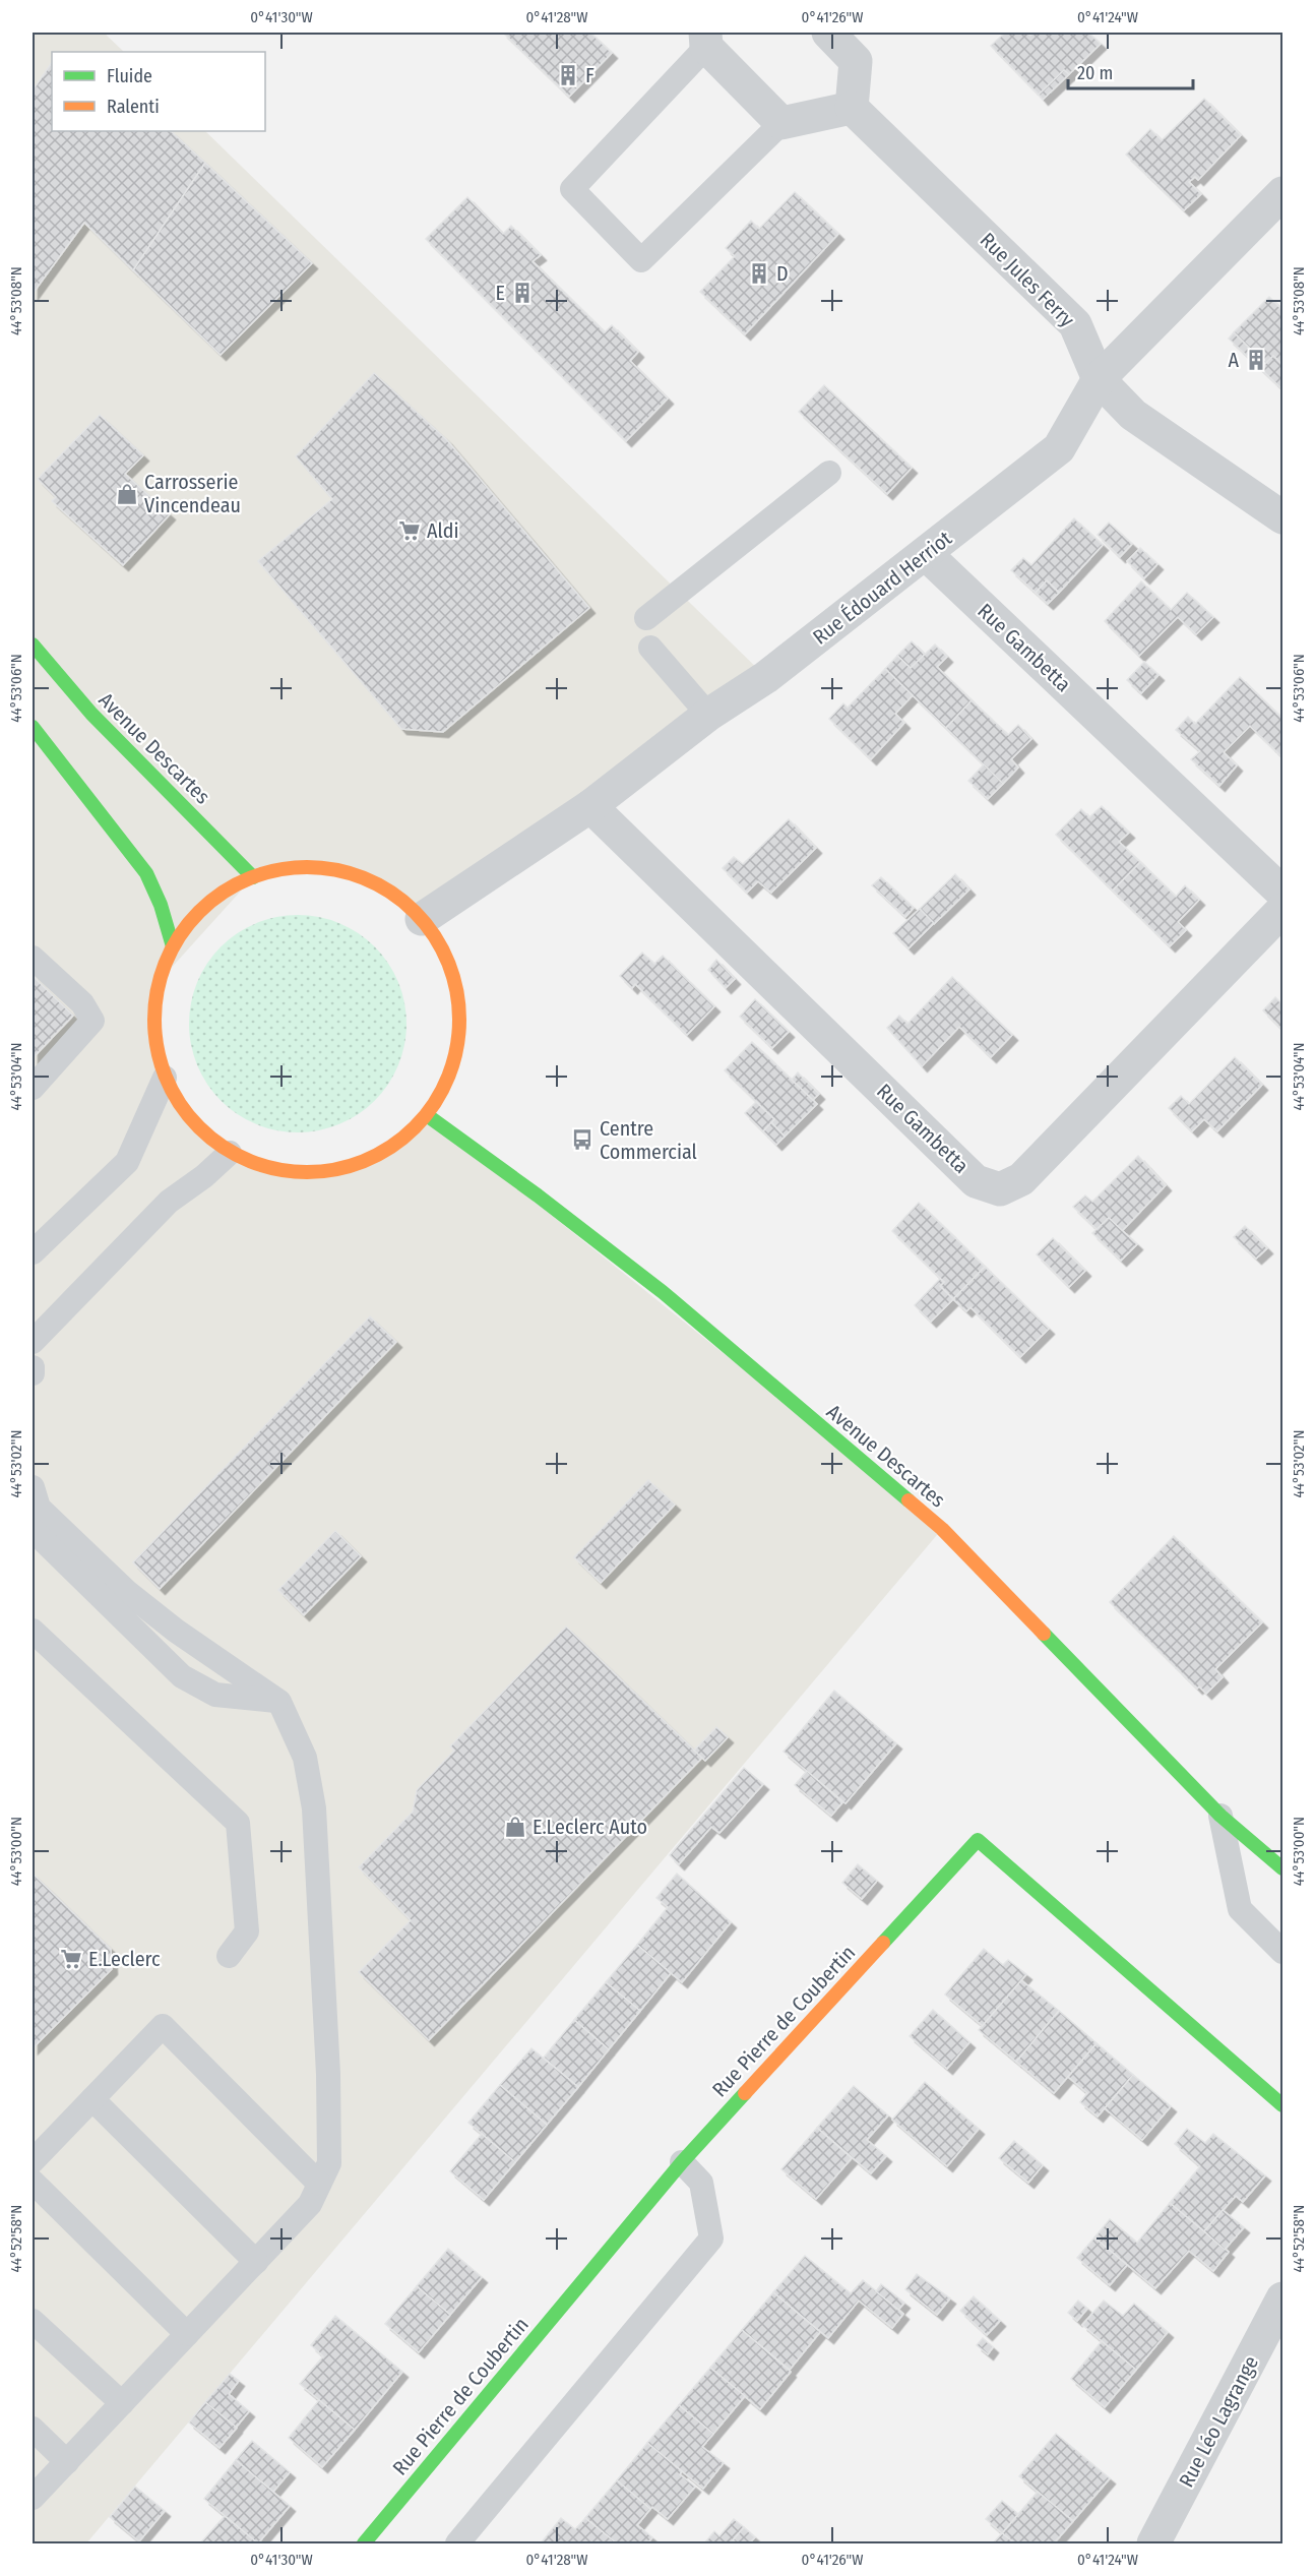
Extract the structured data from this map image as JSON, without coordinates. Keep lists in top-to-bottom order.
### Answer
{
  "streets": {
    "main road": ["Avenue Descartes", "Rue Pierre de Coubertin"],
    "street": [
      "Rue Jules Ferry",
      "Rue Édouard Herriot",
      "Rue Gambetta",
      "Rue Léo Lagrange"
    ]
  },
  "crossings": [
    ["Rue Jules Ferry", "Rue Édouard Herriot"],
    ["Rue Édouard Herriot", "Rue Gambetta"]
  ],
  "places": {
    "building": [
      "F",
      "D",
      "E",
      "A"
    ],
    "shop": ["Carrosserie Vincendeau", "E.Leclerc Auto"],
    "supermarket": ["Aldi", "E.Leclerc"],
    "bus stop": ["Centre Commercial"]
  },
  "legend": ["Fluide", "Ralenti"],
  "scale_bar": "20 m",
  "coordinates": [
    "0°41'30\"W",
    "0°41'28\"W",
    "0°41'26\"W",
    "0°41'24\"W",
    "44°53'08\"N",
    "44°53'06\"N",
    "44°53'04\"N",
    "44°53'02\"N",
    "44°53'00\"N",
    "44°52'58\"N"
  ]
}
